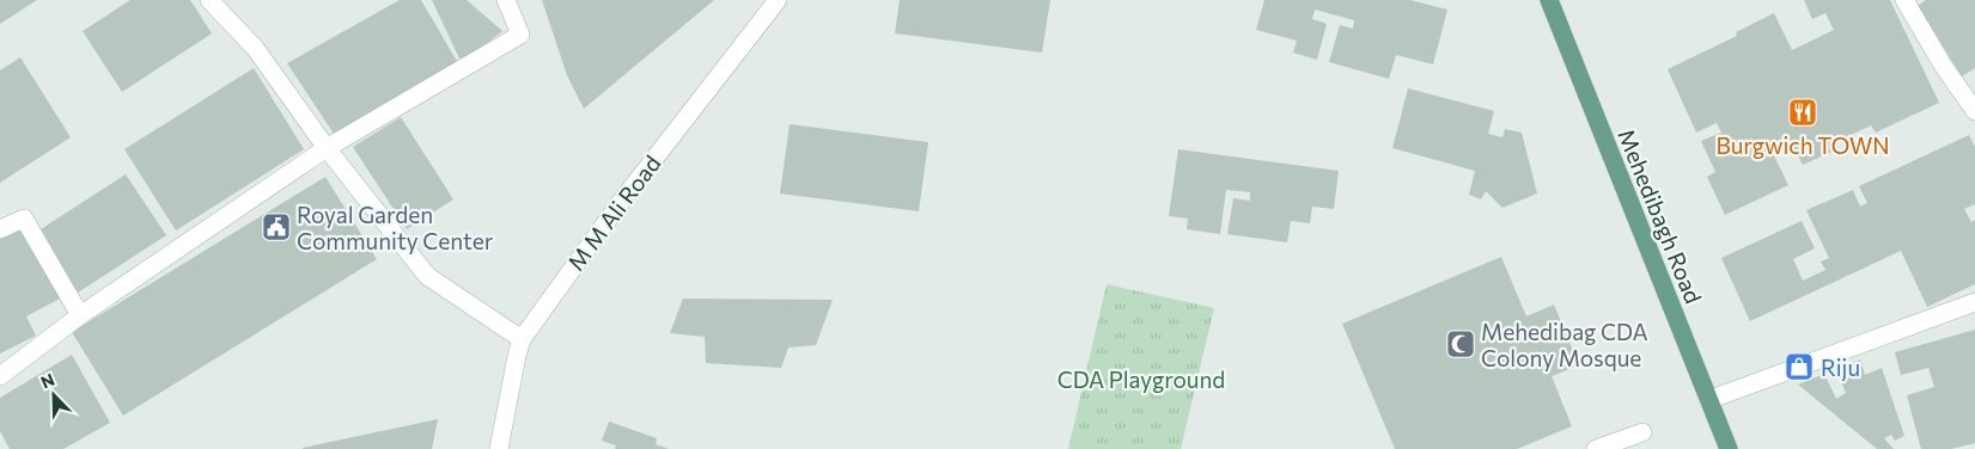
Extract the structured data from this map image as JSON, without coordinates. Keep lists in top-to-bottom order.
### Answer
{
  "streets": {
    "main road": ["Mehedibagh Road"],
    "street": ["M M Ali Road"]
  },
  "parks": ["CDA Playground"],
  "places": {
    "restaurant": ["Burgwich TOWN"],
    "public building": ["Royal Garden Community Center"],
    "mosque": ["Mehedibag CDA Colony Mosque"],
    "shop": ["Riju"]
  },
  "north": "top left"
}
